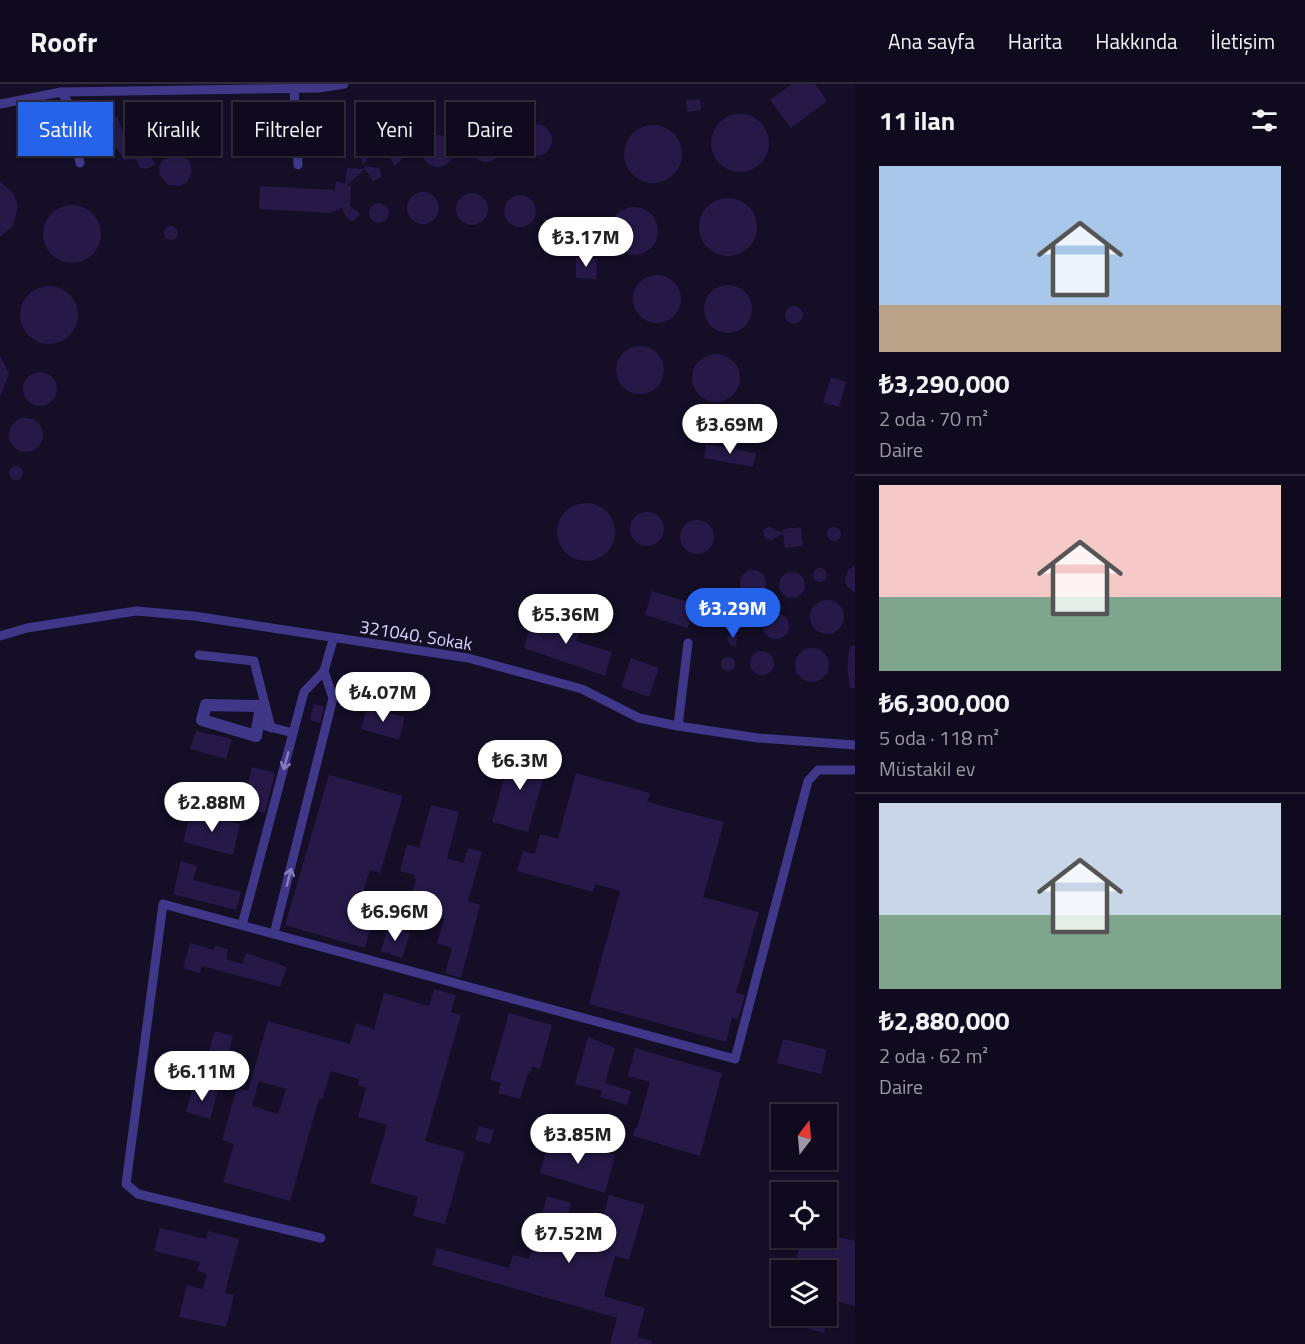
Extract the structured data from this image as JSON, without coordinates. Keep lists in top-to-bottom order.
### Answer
{
  "streets": {
    "street": ["321040. Sokak"]
  },
  "north": "top",
  "page": {
    "header": "Roofr",
    "nav": [
      "Ana sayfa",
      "Harita",
      "Hakkında",
      "İletişim"
    ],
    "heading": "11 ilan",
    "chip": [
      "Satılık",
      "Kiralık",
      "Filtreler",
      "Yeni",
      "Daire"
    ],
    "list": [
      {
        "name": "₺3,290,000",
        "note": "2 oda · 70 m² · Daire"
      },
      {
        "name": "₺6,300,000",
        "note": "5 oda · 118 m² · Müstakil ev"
      },
      {
        "name": "₺2,880,000",
        "note": "2 oda · 62 m² · Daire"
      }
    ],
    "price": [
      "₺3.17M",
      "₺3.69M",
      "₺3.29M",
      "₺5.36M",
      "₺4.07M",
      "₺6.3M",
      "₺2.88M",
      "₺6.96M",
      "₺6.11M",
      "₺3.85M",
      "₺7.52M"
    ]
  }
}
